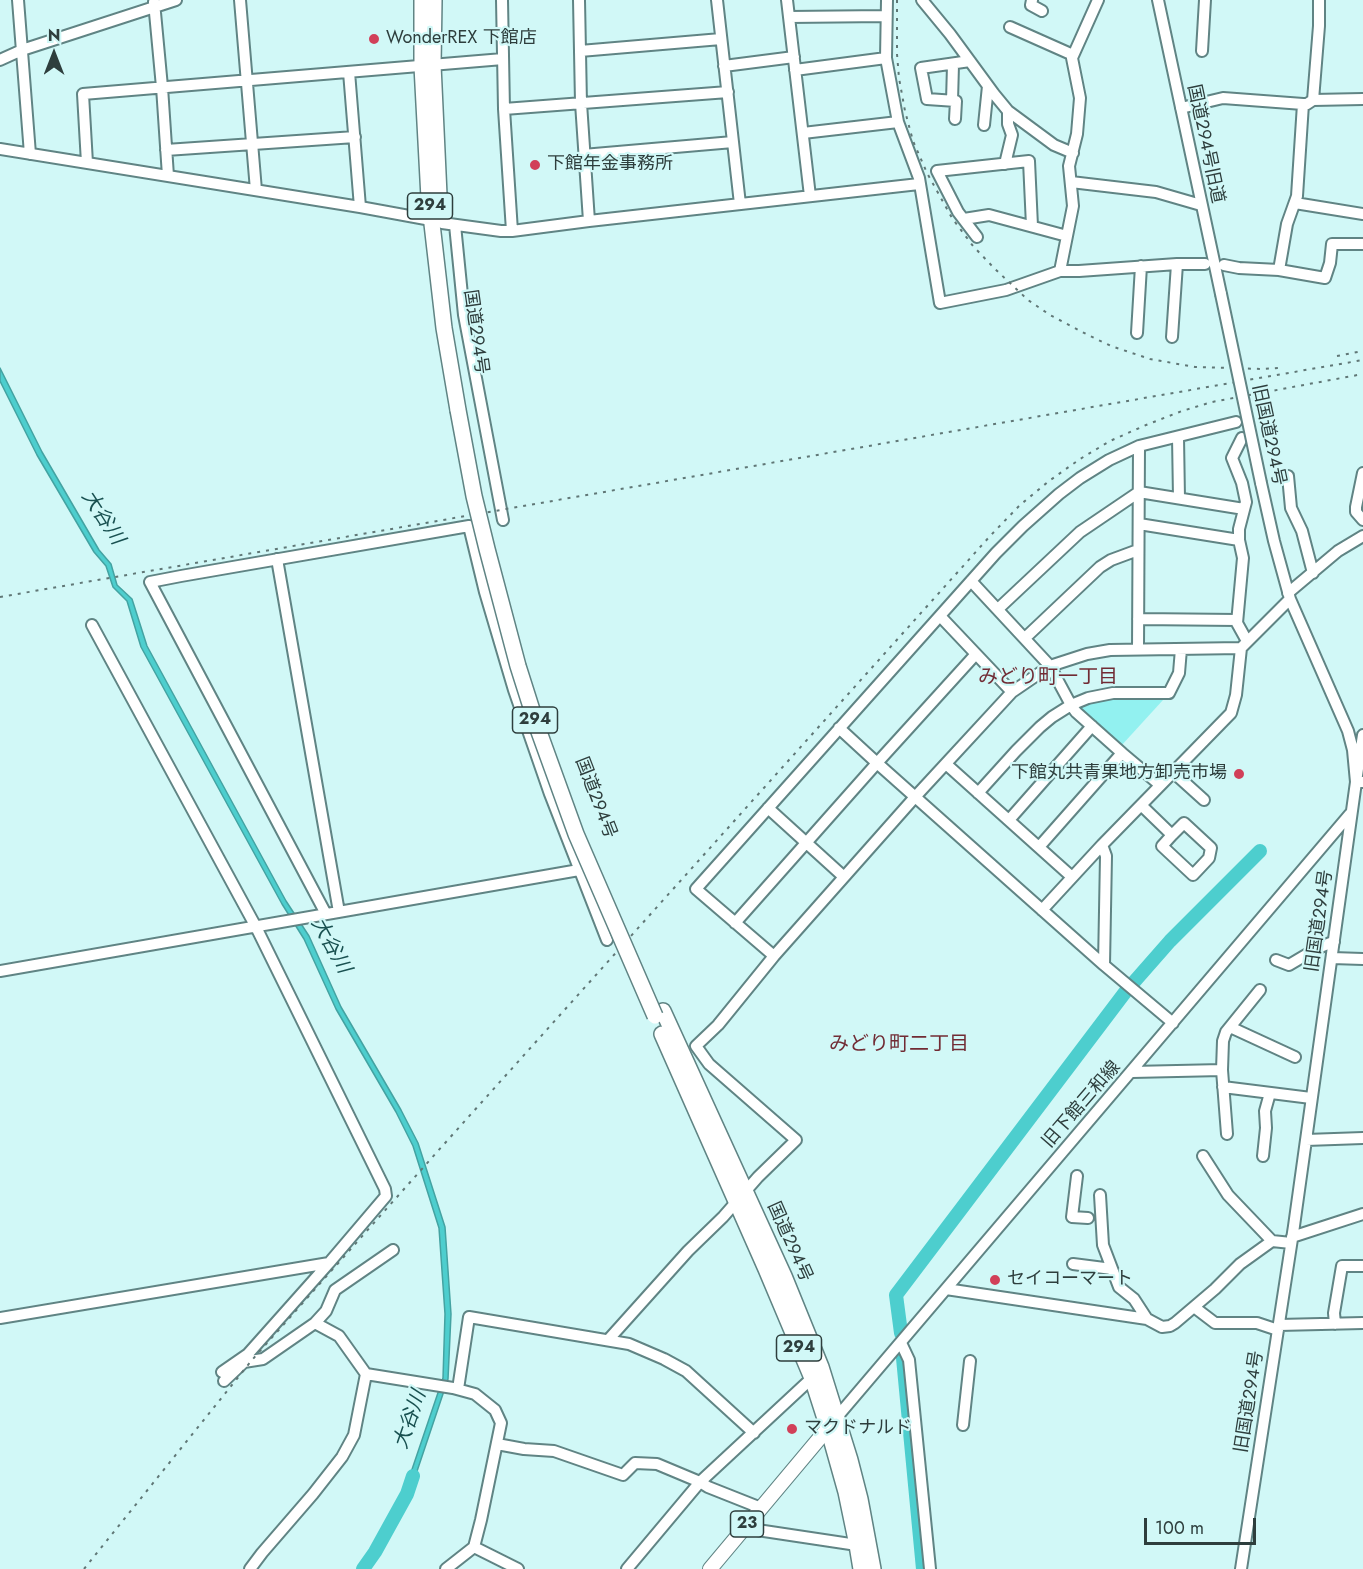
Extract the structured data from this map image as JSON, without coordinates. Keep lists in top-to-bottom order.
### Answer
{
  "streets": {
    "highway": ["294", "国道294号"],
    "main road": ["23"],
    "street": ["国道294号旧道", "旧国道294号", "旧下館三和線"]
  },
  "crossings": [
    ["国道294号旧道", "旧国道294号"],
    ["国道294号", "旧下館三和線"],
    ["国道294号", "23"],
    ["旧国道294号", "旧下館三和線"],
    ["旧下館三和線", "23"]
  ],
  "districts": ["みどり町一丁目", "みどり町二丁目"],
  "water": ["大谷川"],
  "places": [
    "WonderREX 下館店",
    "下館年金事務所",
    "下館丸共青果地方卸売市場",
    "セイコーマート",
    "マクドナルド"
  ],
  "scale_bar": "100 m",
  "north": "top"
}
